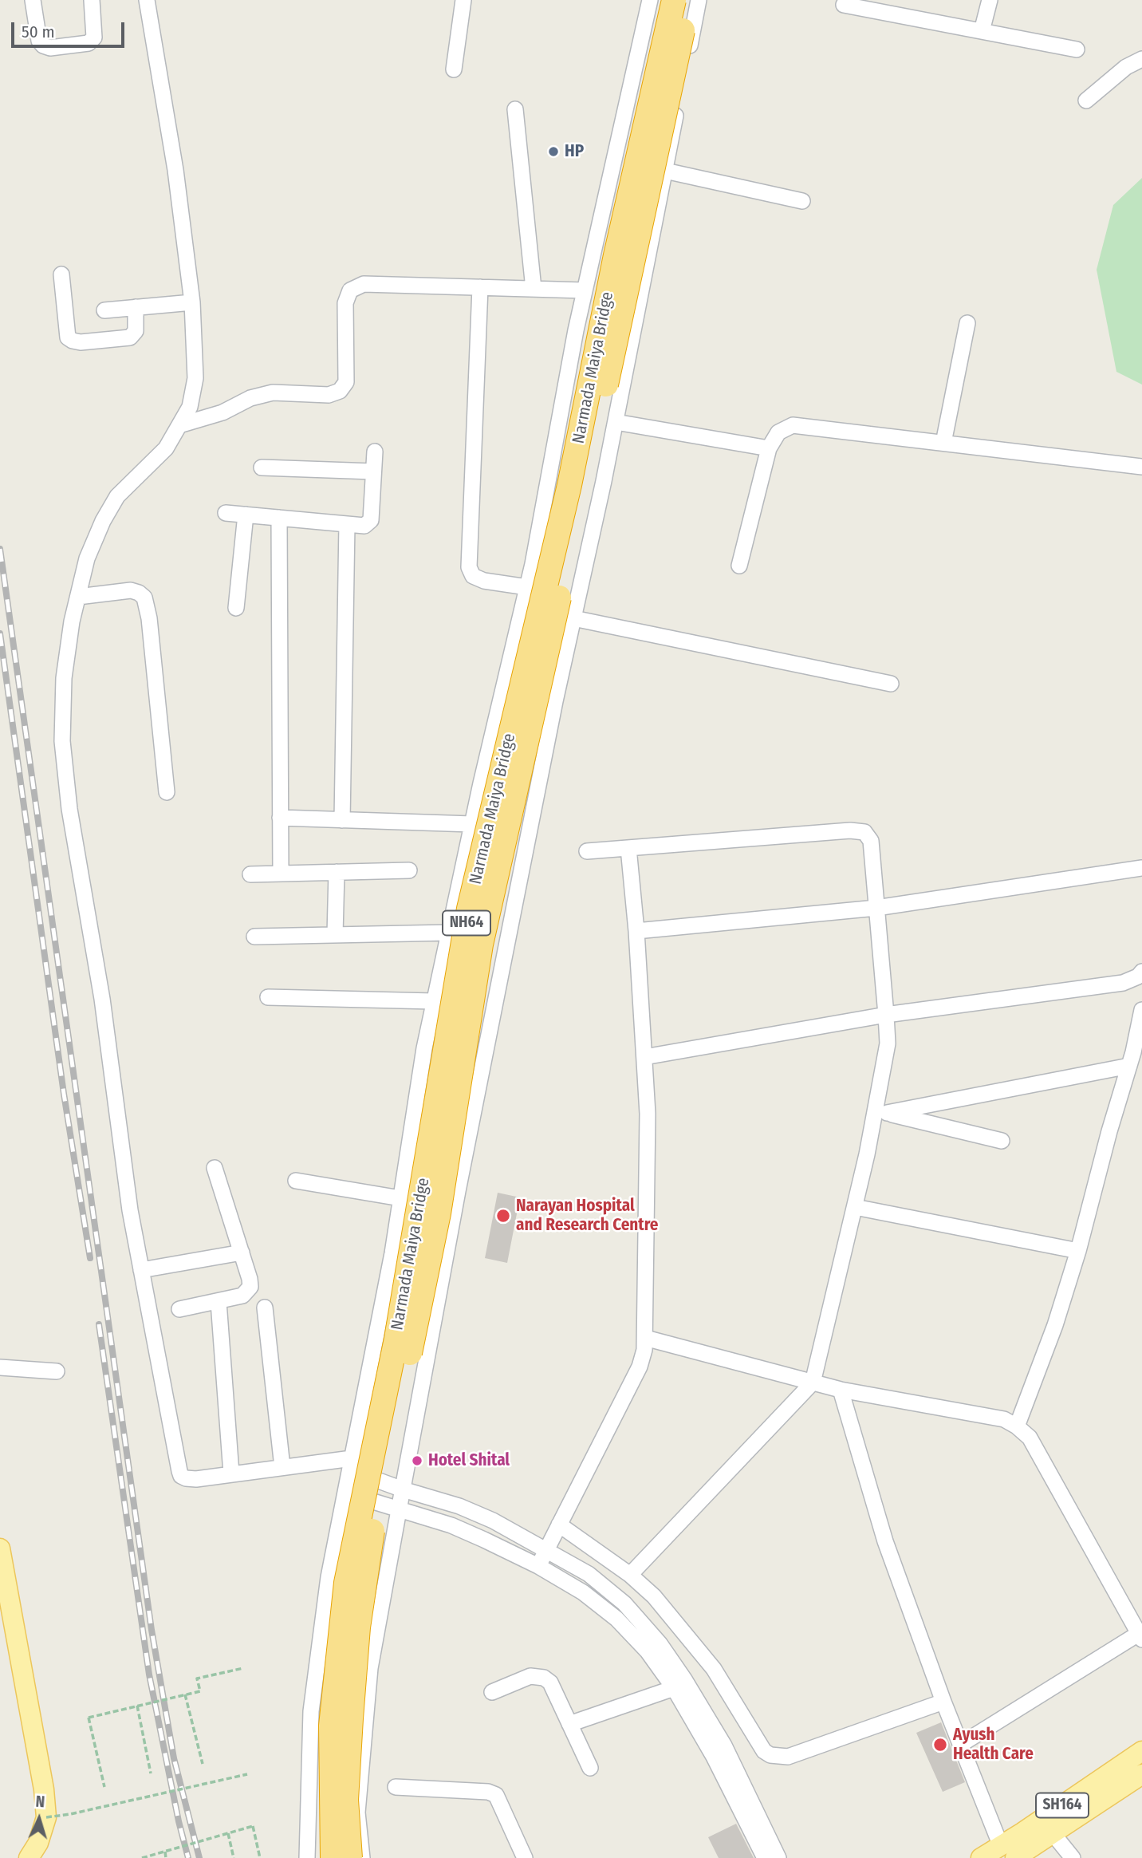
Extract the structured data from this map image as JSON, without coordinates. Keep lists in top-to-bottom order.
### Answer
{
  "streets": {
    "highway": ["Narmada Maiya Bridge", "NH64"],
    "main road": ["SH164"]
  },
  "places": [
    "HP",
    "Narayan Hospital and Research Centre",
    "Hotel Shital",
    "Ayush Health Care"
  ],
  "scale_bar": "50 m",
  "north": "top"
}
